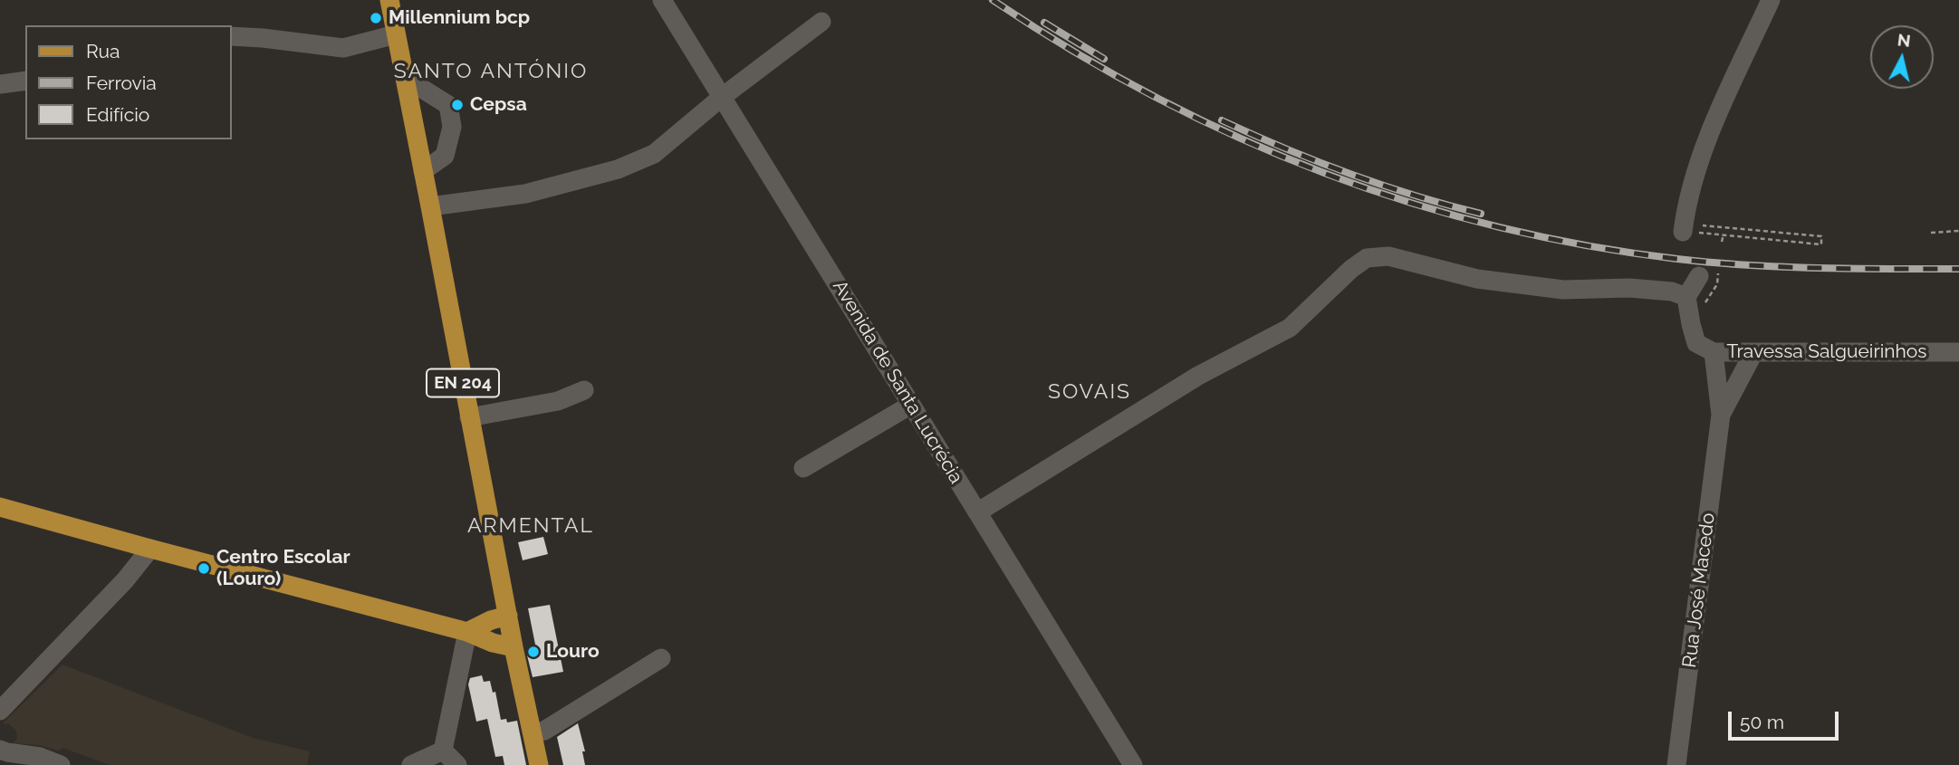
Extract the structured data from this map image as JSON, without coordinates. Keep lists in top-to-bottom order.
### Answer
{
  "streets": {
    "main road": ["EN 204"],
    "street": ["Travessa Salgueirinhos", "Avenida de Santa Lucrécia", "Rua José Macedo"]
  },
  "crossings": [
    ["Travessa Salgueirinhos", "Rua José Macedo"]
  ],
  "districts": ["SANTO ANTÓNIO", "SOVAIS", "ARMENTAL"],
  "places": [
    "Millennium bcp",
    "Cepsa",
    "Centro Escolar (Louro)",
    "Louro"
  ],
  "legend": ["Rua", "Ferrovia", "Edifício"],
  "scale_bar": "50 m",
  "north": "top"
}
